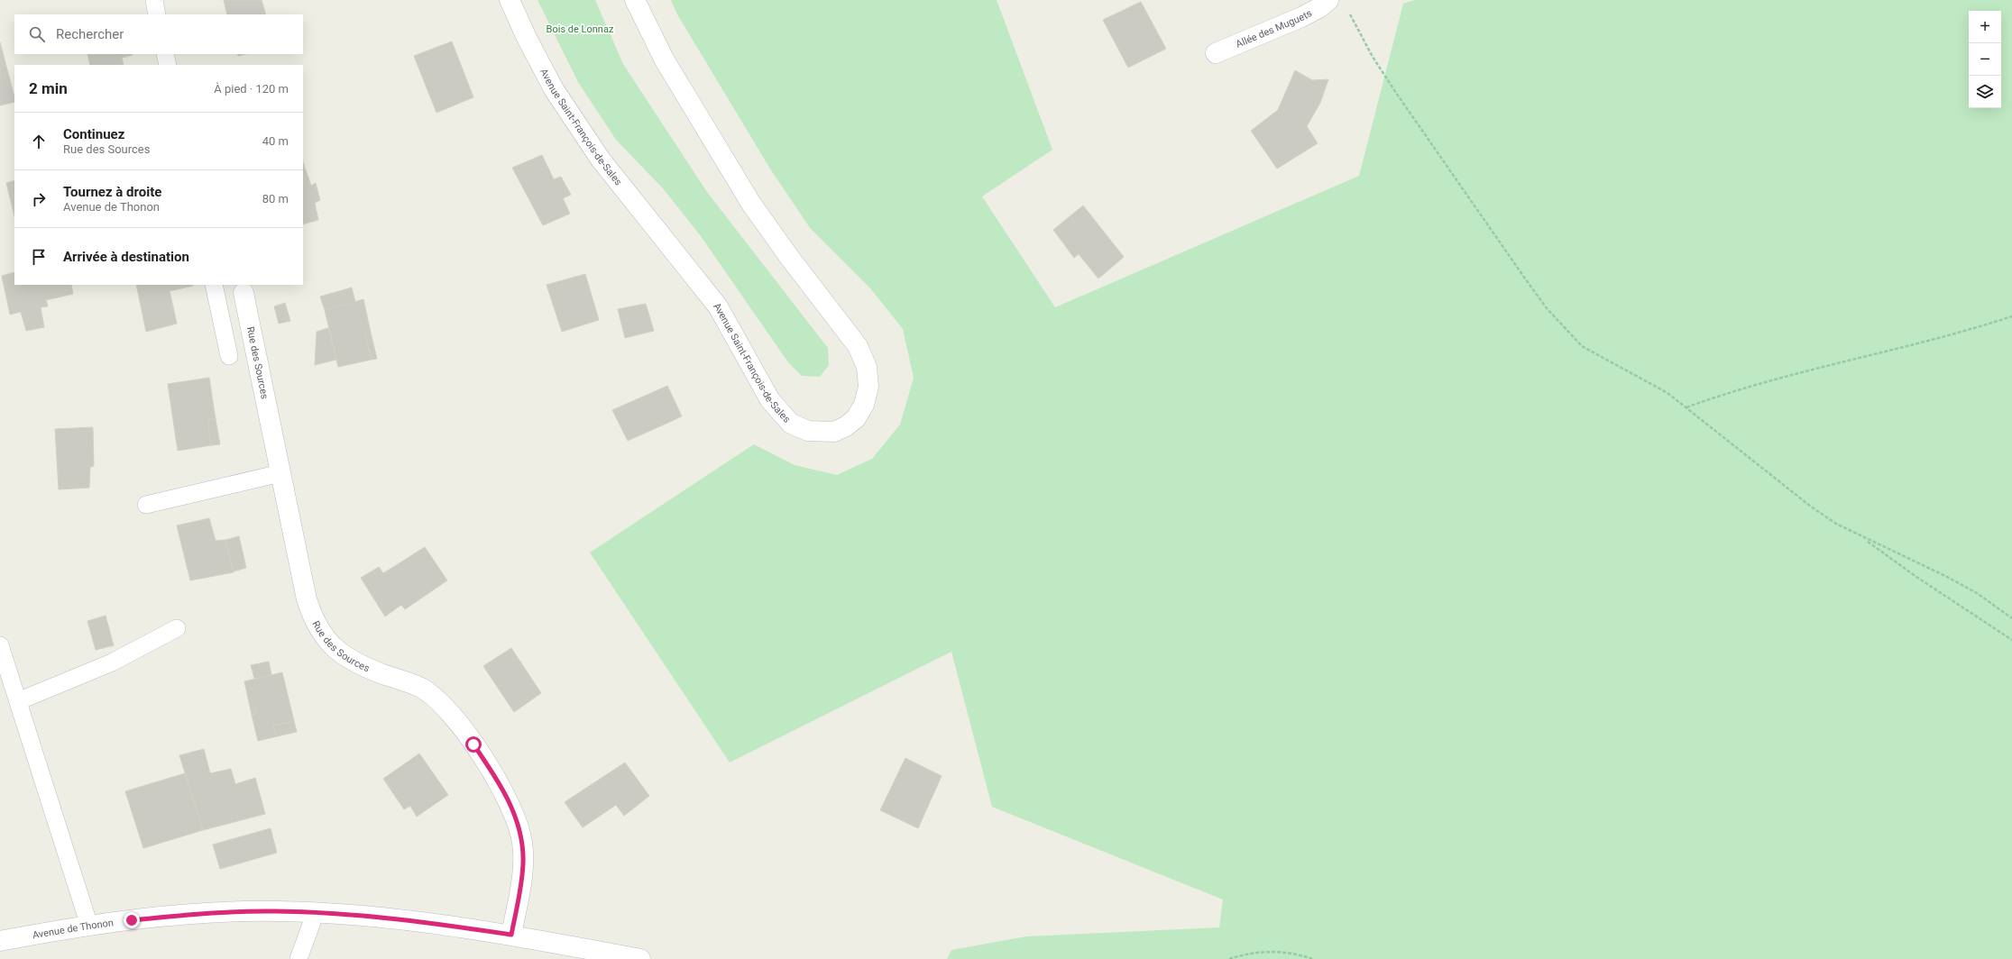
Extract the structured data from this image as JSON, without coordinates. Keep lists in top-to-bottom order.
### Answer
{
  "streets": {
    "street": [
      "Allée des Muguets",
      "Avenue Saint-François-de-Sales",
      "Rue des Sources",
      "Avenue de Thonon"
    ]
  },
  "crossings": [
    ["Rue des Sources", "Avenue de Thonon"]
  ],
  "parks": ["Bois de Lonnaz"],
  "page": {
    "map_buttons": ["+", "−"],
    "search": "Rechercher",
    "heading": ["2 min", "À pied · 120 m"],
    "list": [
      ["Continuez", "Rue des Sources", "40 m"],
      ["Tournez à droite", "Avenue de Thonon", "80 m"],
      "Arrivée à destination"
    ]
  }
}
